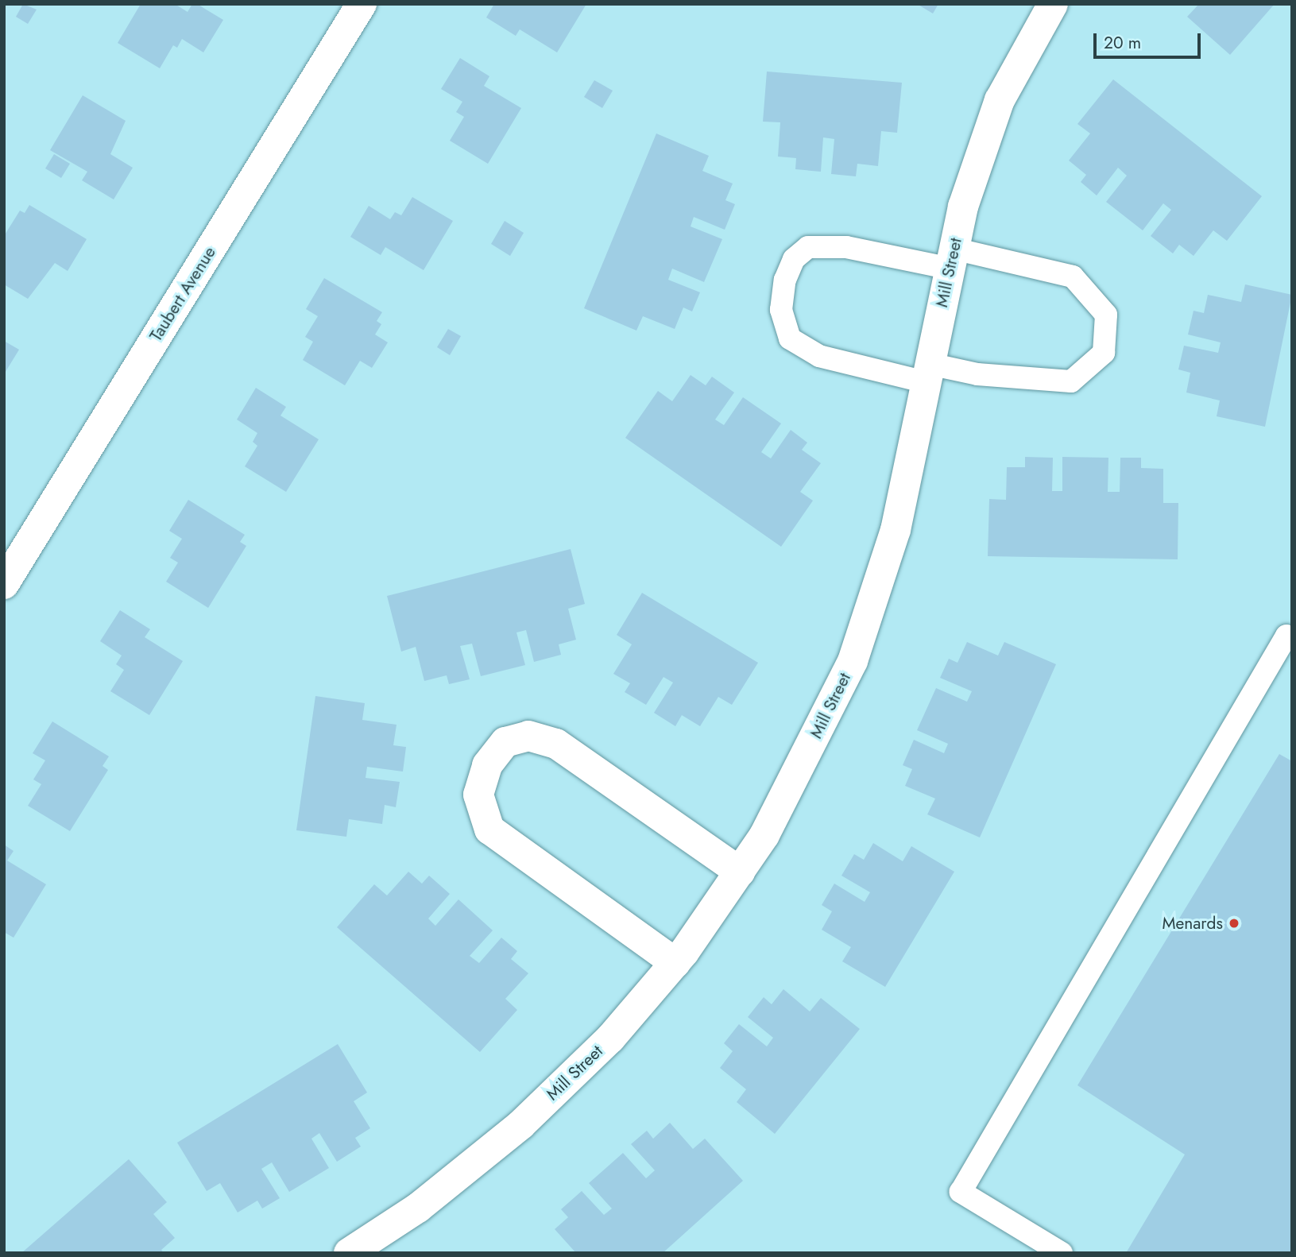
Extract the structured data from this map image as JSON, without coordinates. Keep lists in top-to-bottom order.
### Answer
{
  "streets": {
    "street": ["Mill Street", "Taubert Avenue"]
  },
  "places": ["Menards"],
  "scale_bar": "20 m"
}
